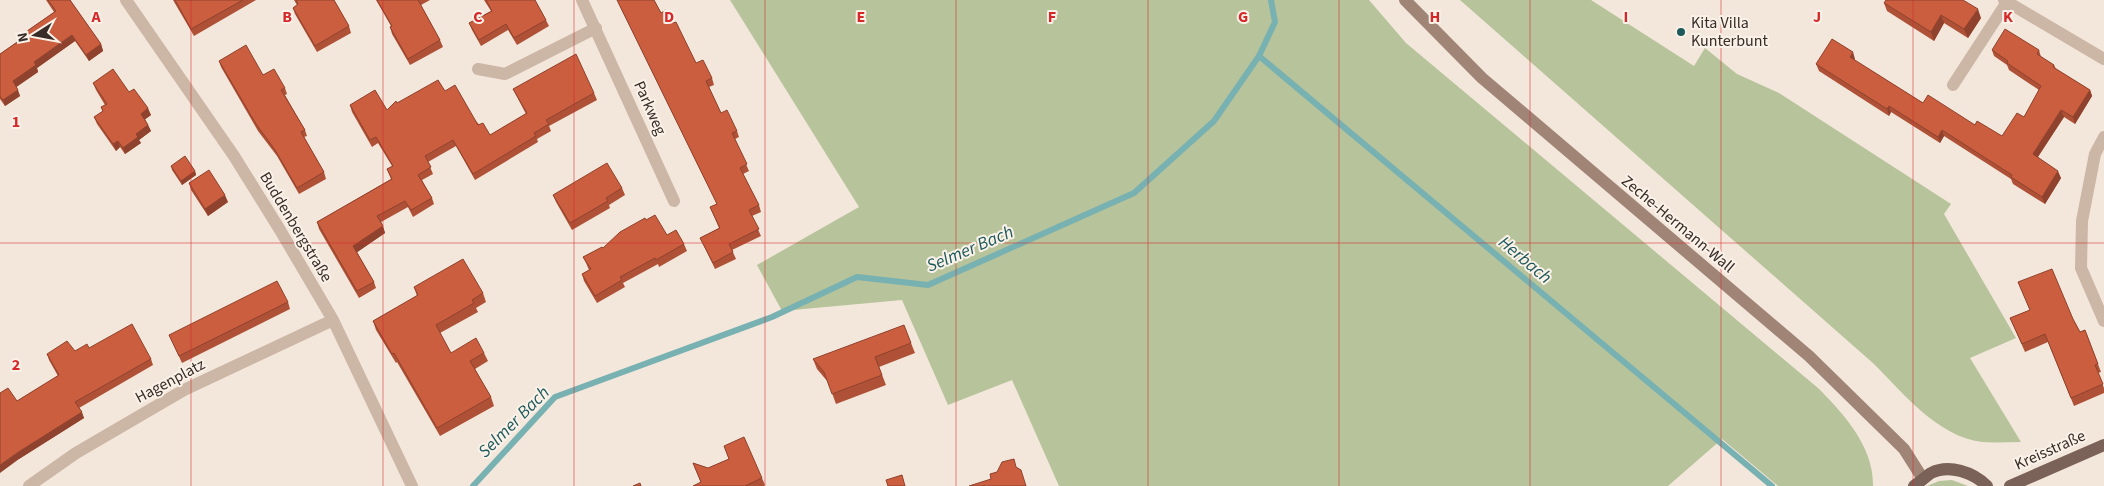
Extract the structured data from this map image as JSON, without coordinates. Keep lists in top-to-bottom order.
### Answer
{
  "streets": {
    "main road": ["Kreisstraße"],
    "street": [
      "Parkweg",
      "Zeche-Hermann-Wall",
      "Buddenbergstraße",
      "Hagenplatz"
    ]
  },
  "crossings": [
    ["Buddenbergstraße", "Hagenplatz"]
  ],
  "water": ["Selmer Bach", "Herbach"],
  "places": ["Kita Villa Kunterbunt"],
  "north": "left",
  "grid": {
    "columns": [
      "A",
      "B",
      "C",
      "D",
      "E",
      "F",
      "G",
      "H",
      "I",
      "J",
      "K"
    ],
    "rows": ["1", "2"]
  }
}
